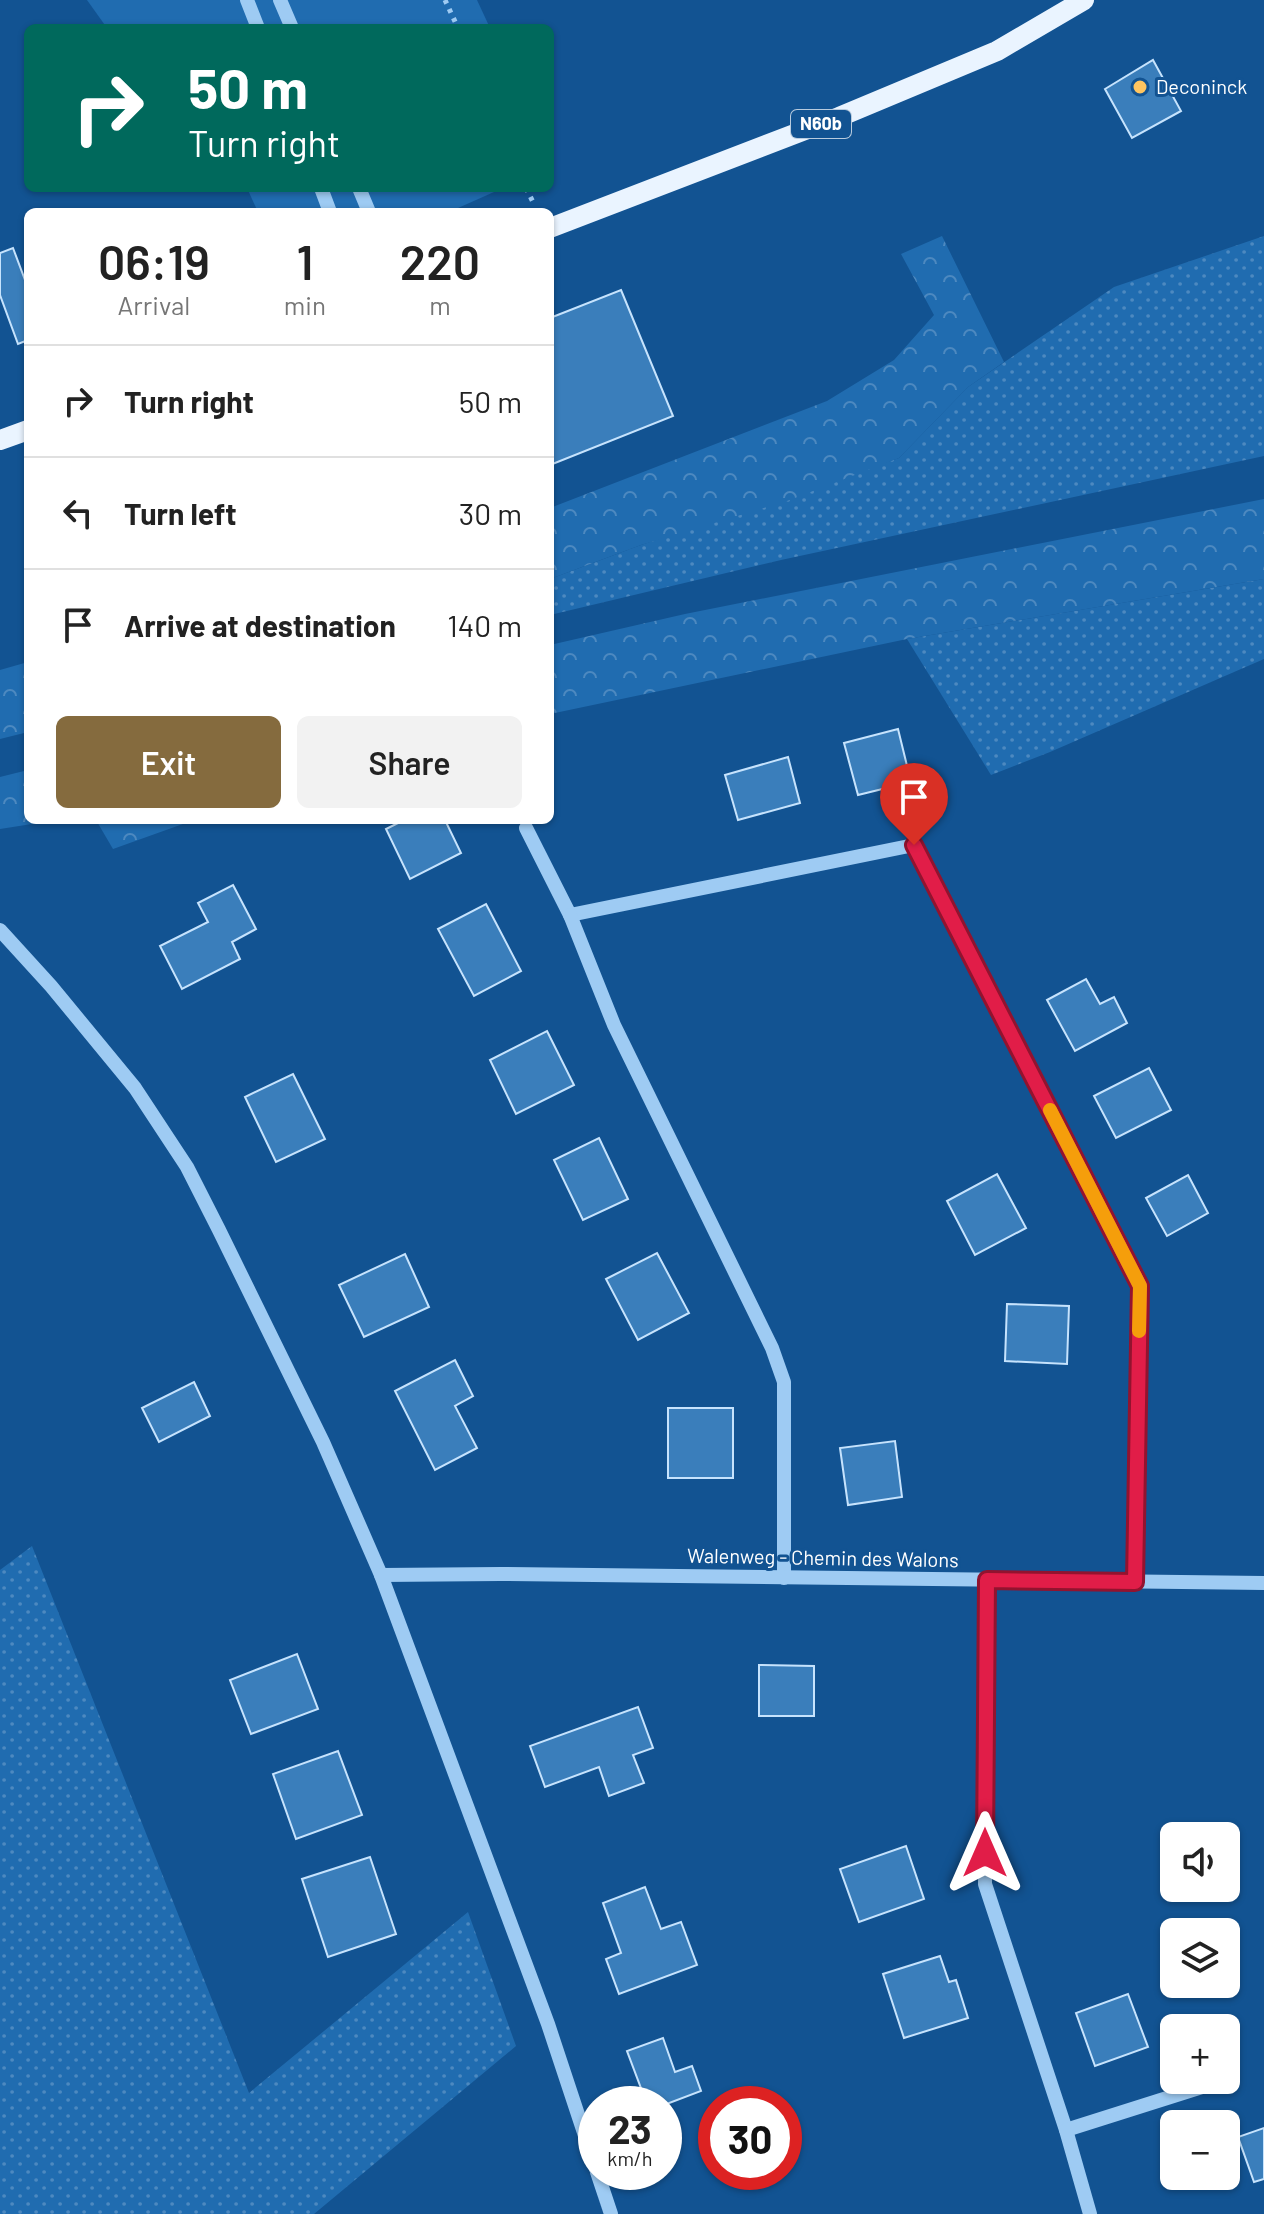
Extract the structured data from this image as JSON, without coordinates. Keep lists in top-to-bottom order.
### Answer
{
  "streets": {
    "main road": ["N60b"],
    "street": ["Walenweg - Chemin des Walons"]
  },
  "places": ["Deconinck"],
  "page": {
    "turn": ["50 m", "Turn right"],
    "eta": [
      "06:19",
      "Arrival",
      "1",
      "min",
      "220",
      "m"
    ],
    "list": [
      {
        "name": "Turn right",
        "value": "50 m"
      },
      {
        "name": "Turn left",
        "value": "30 m"
      },
      {
        "name": "Arrive at destination",
        "value": "140 m"
      }
    ],
    "buttons": ["Exit", "Share"],
    "map_buttons": ["+", "−"],
    "speed": "23 km/h",
    "limit": "30"
  }
}
